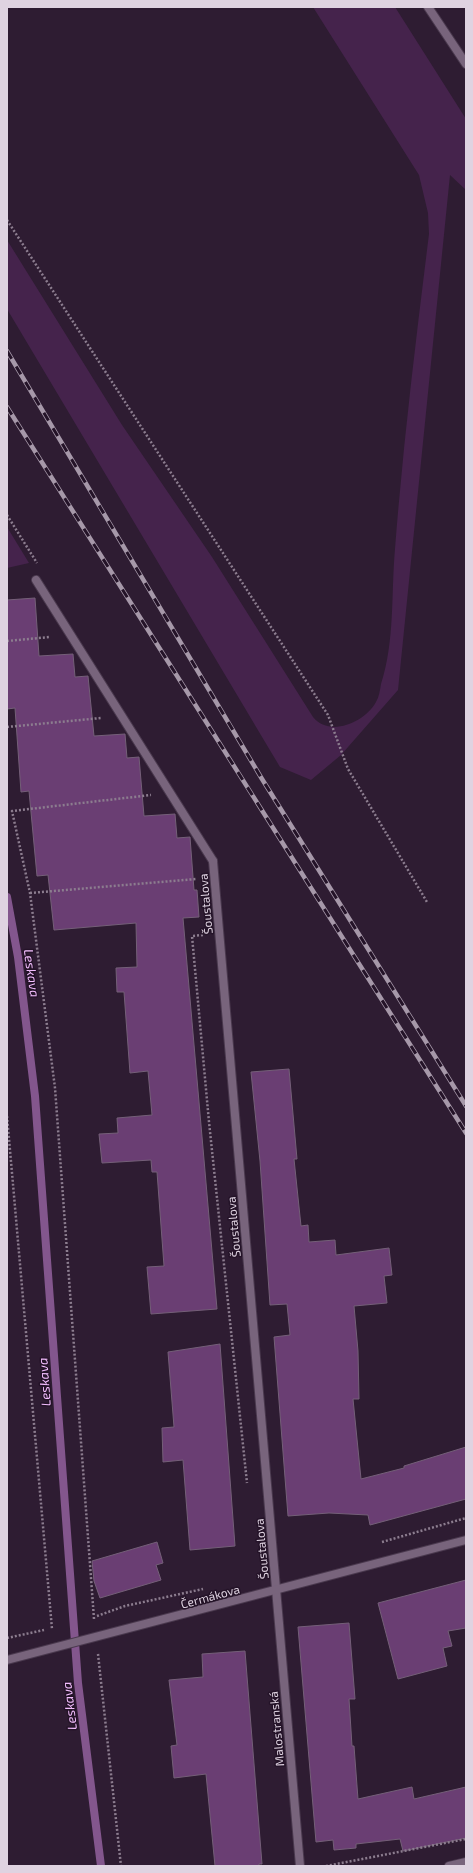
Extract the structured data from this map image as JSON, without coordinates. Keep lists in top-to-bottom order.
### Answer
{
  "streets": {
    "street": ["Šoustalova", "Čermákova", "Malostranská"]
  },
  "crossings": [
    ["Šoustalova", "Čermákova"],
    ["Šoustalova", "Malostranská"],
    ["Čermákova", "Malostranská"]
  ],
  "water": ["Leskava"]
}
